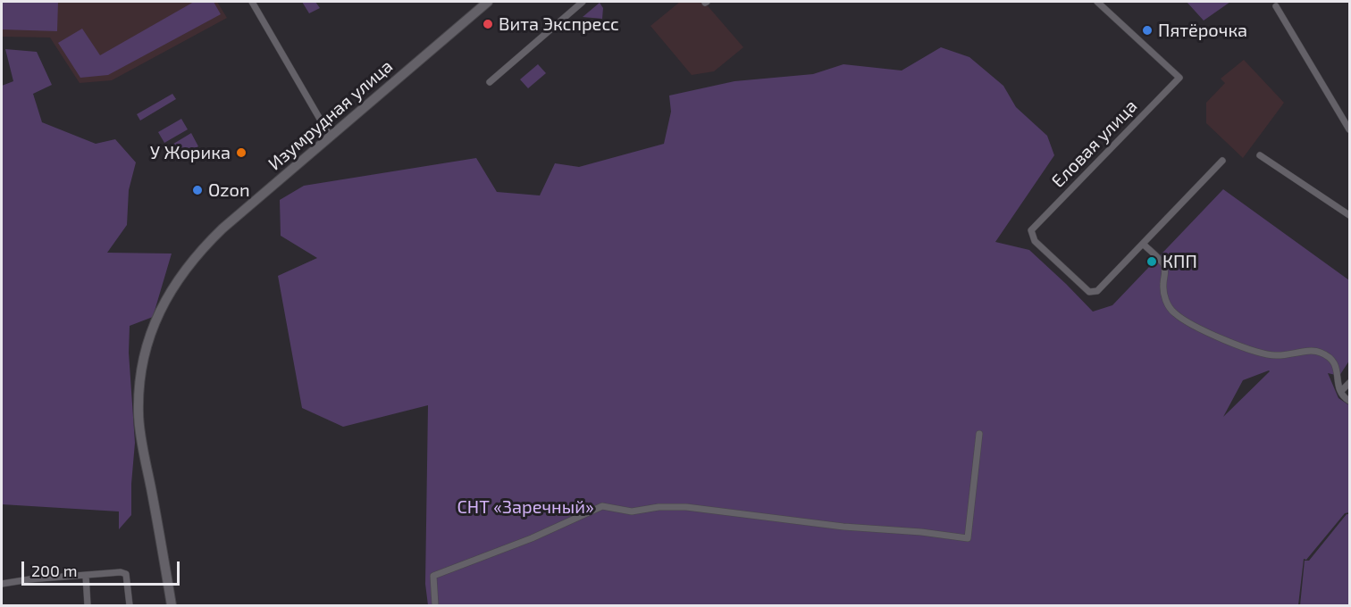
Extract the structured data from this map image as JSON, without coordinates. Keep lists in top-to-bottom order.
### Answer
{
  "streets": {
    "street": ["Изумрудная улица", "Еловая улица"]
  },
  "parks": ["СНТ «Заречный»"],
  "places": [
    "Вита Экспресс",
    "Пятёрочка",
    "У Жорика",
    "Ozon",
    "КПП"
  ],
  "scale_bar": "200 m"
}
